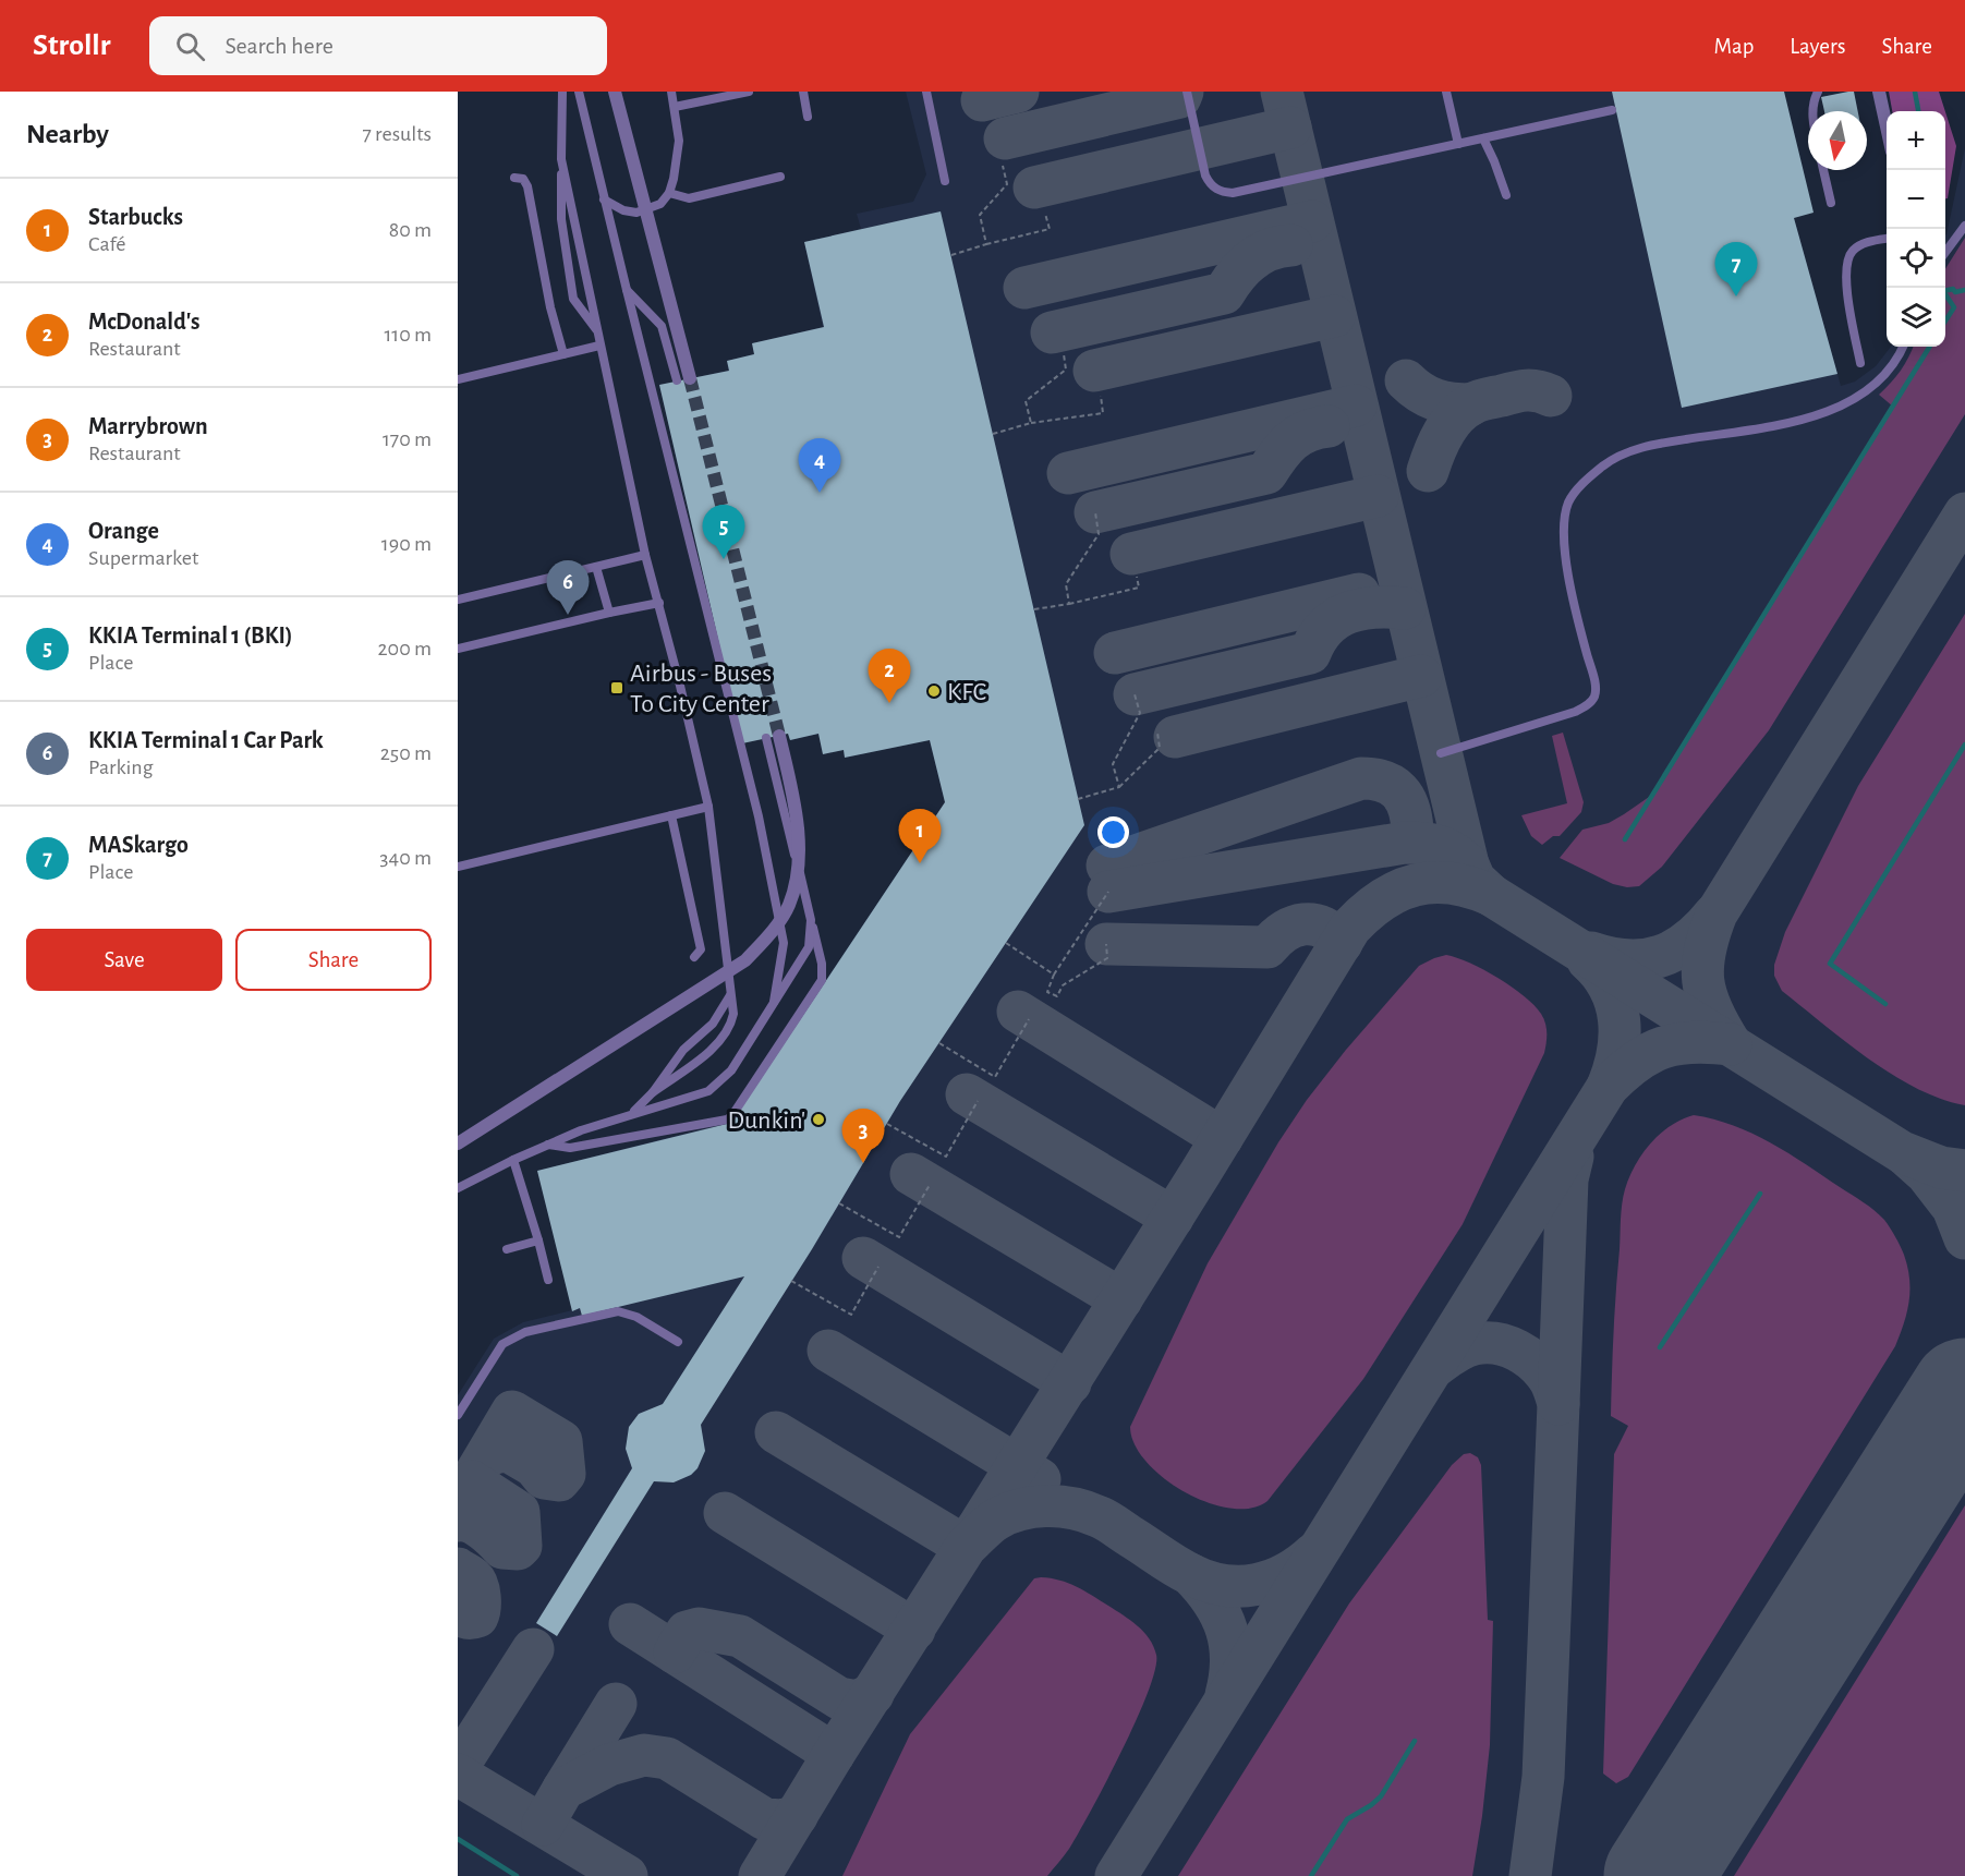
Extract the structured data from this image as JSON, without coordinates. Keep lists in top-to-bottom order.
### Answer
{
  "places": {
    "transit": ["Airbus - Buses To City Center"],
    "other": ["KFC", "Dunkin'"]
  },
  "north": "bottom",
  "page": {
    "header": "Strollr",
    "search": "Search here",
    "nav": ["Map", "Layers", "Share"],
    "heading": ["Nearby", "7 results"],
    "map_buttons": ["+", "−"],
    "list": [
      {
        "mark": "1",
        "name": "Starbucks",
        "note": "Café",
        "value": "80 m"
      },
      {
        "mark": "2",
        "name": "McDonald's",
        "note": "Restaurant",
        "value": "110 m"
      },
      {
        "mark": "3",
        "name": "Marrybrown",
        "note": "Restaurant",
        "value": "170 m"
      },
      {
        "mark": "4",
        "name": "Orange",
        "note": "Supermarket",
        "value": "190 m"
      },
      {
        "mark": "5",
        "name": "KKIA Terminal 1 (BKI)",
        "note": "Place",
        "value": "200 m"
      },
      {
        "mark": "6",
        "name": "KKIA Terminal 1 Car Park",
        "note": "Parking",
        "value": "250 m"
      },
      {
        "mark": "7",
        "name": "MASkargo",
        "note": "Place",
        "value": "340 m"
      }
    ],
    "pins": [
      "7",
      "4",
      "5",
      "6",
      "2",
      "1",
      "3"
    ],
    "buttons": ["Save", "Share"]
  }
}
